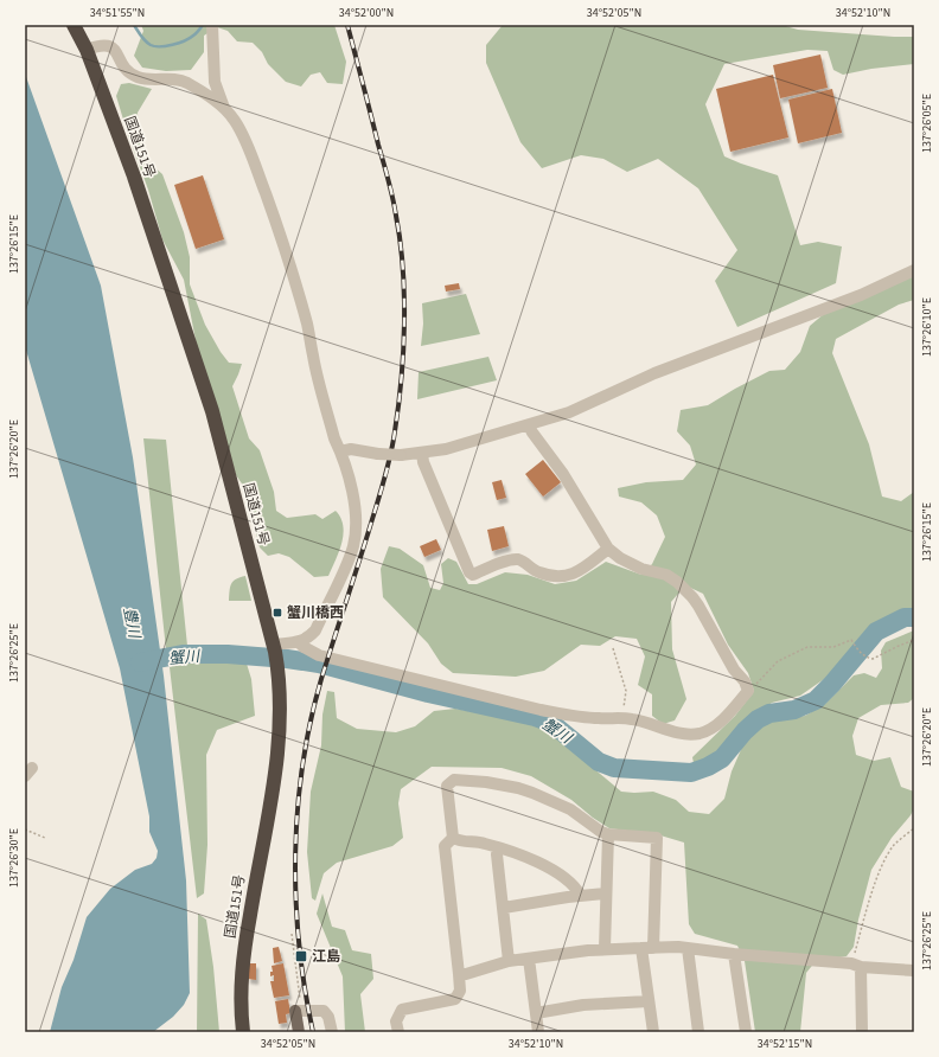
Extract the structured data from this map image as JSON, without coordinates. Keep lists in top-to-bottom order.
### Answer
{
  "streets": {
    "highway": ["国道151号"]
  },
  "water": ["豊川", "蟹川"],
  "places": {
    "transit": ["蟹川橋西", "江島"]
  },
  "coordinates": [
    "34°51'55\"N",
    "34°52'00\"N",
    "34°52'05\"N",
    "34°52'10\"N",
    "137°26'05\"E",
    "137°26'15\"E",
    "137°26'10\"E",
    "137°26'20\"E",
    "137°26'25\"E",
    "137°26'30\"E",
    "34°52'15\"N"
  ]
}
